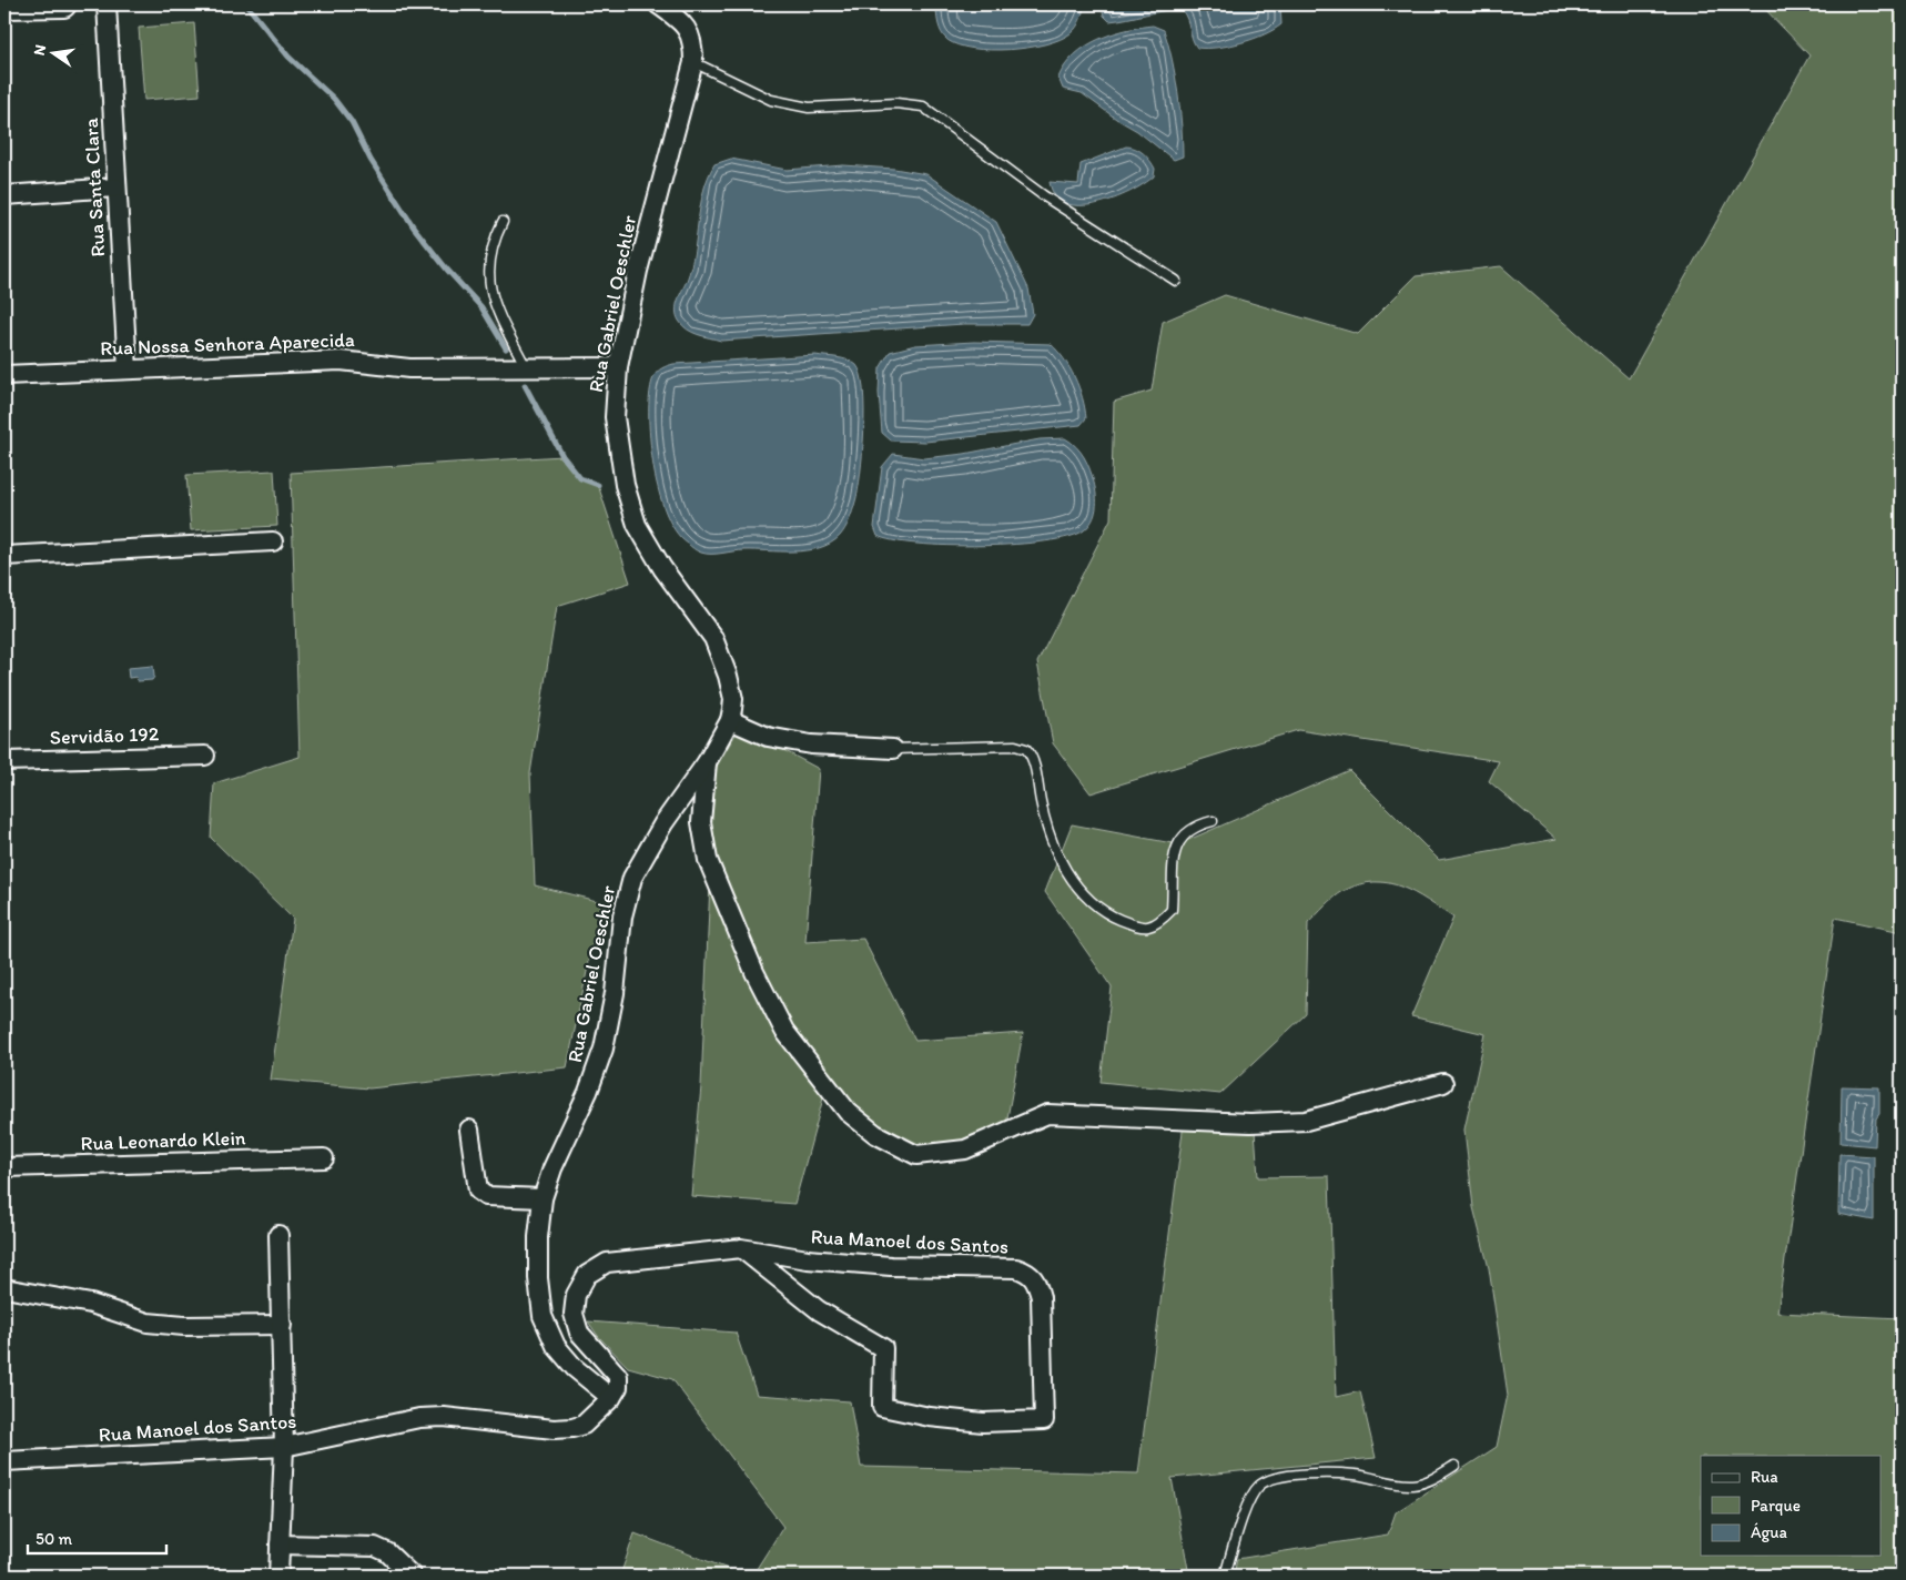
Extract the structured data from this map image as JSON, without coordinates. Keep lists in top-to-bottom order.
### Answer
{
  "streets": {
    "street": [
      "Rua Santa Clara",
      "Rua Gabriel Oeschler",
      "Rua Nossa Senhora Aparecida",
      "Servidão 192",
      "Rua Leonardo Klein",
      "Rua Manoel dos Santos"
    ]
  },
  "crossings": [
    ["Rua Santa Clara", "Rua Nossa Senhora Aparecida"],
    ["Rua Gabriel Oeschler", "Rua Nossa Senhora Aparecida"],
    ["Rua Gabriel Oeschler", "Rua Manoel dos Santos"]
  ],
  "legend": ["Rua", "Parque", "Água"],
  "scale_bar": "50 m",
  "north": "left"
}
